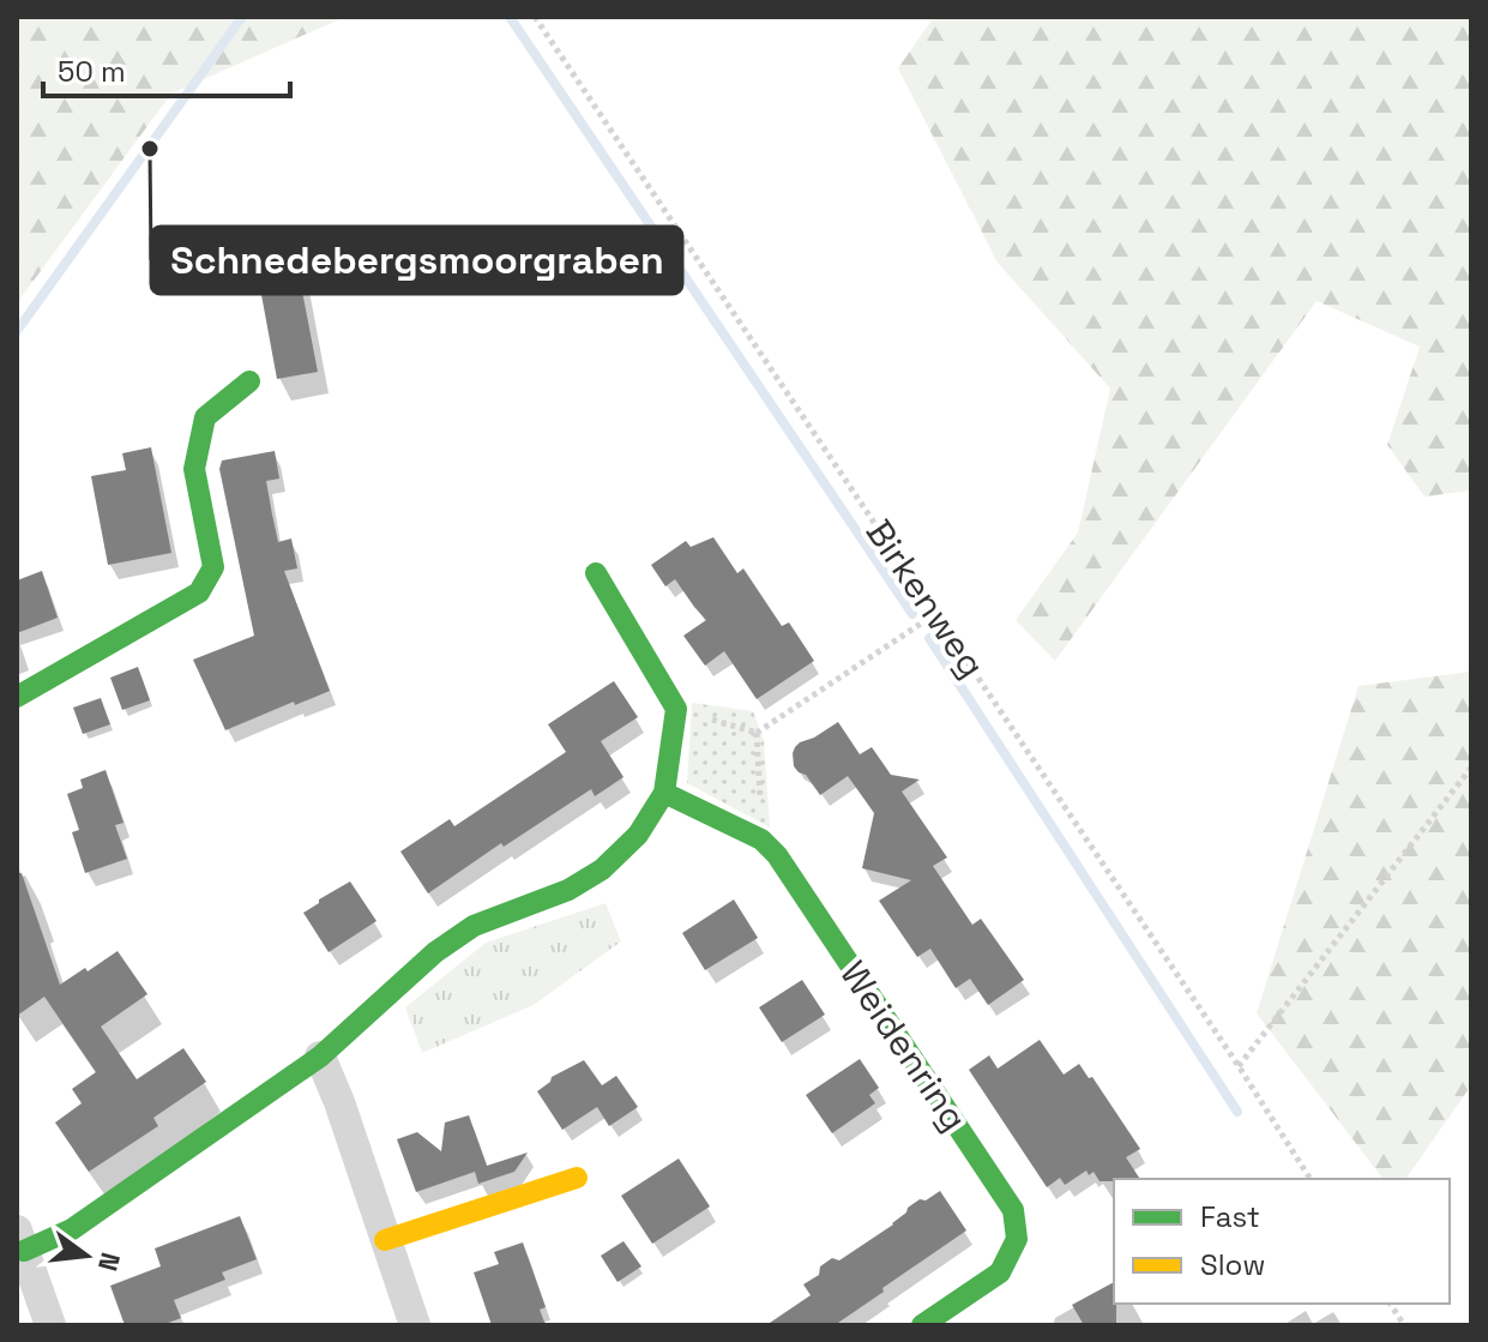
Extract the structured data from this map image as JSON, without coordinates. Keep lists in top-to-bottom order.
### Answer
{
  "streets": {
    "street": ["Weidenring"],
    "path": ["Birkenweg"]
  },
  "places": ["Schnedebergsmoorgraben"],
  "legend": ["Fast", "Slow"],
  "scale_bar": "50 m",
  "north": "right"
}
